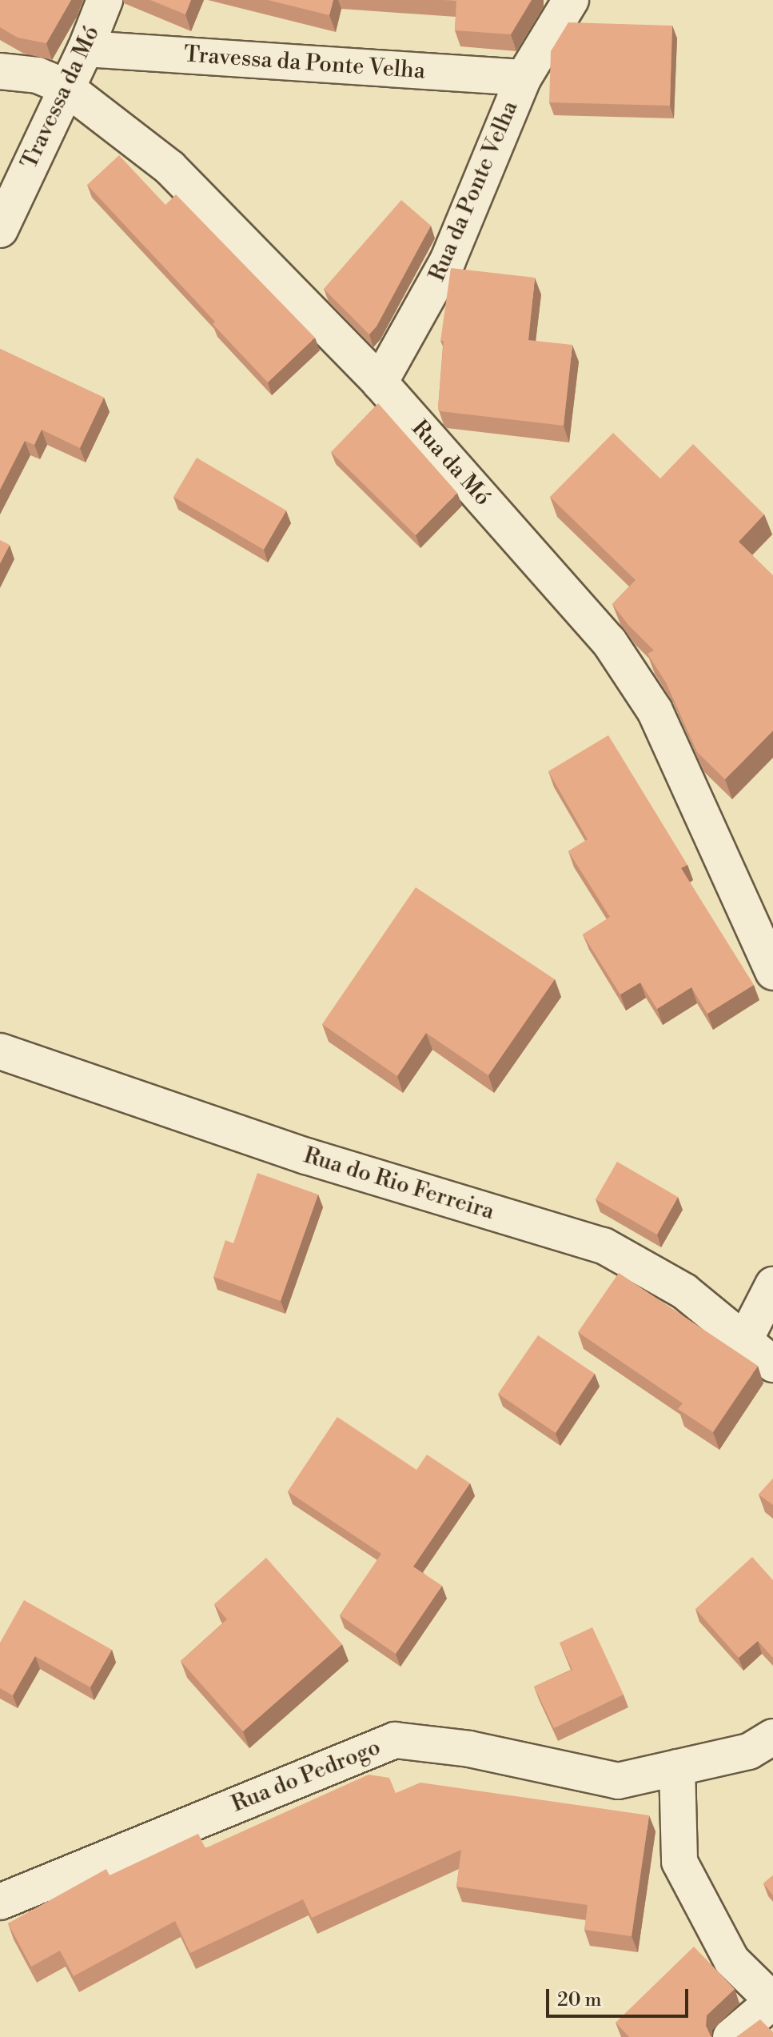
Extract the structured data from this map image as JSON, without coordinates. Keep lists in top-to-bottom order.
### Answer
{
  "streets": {
    "street": [
      "Travessa da Ponte Velha",
      "Travessa da Mó",
      "Rua da Ponte Velha",
      "Rua da Mó",
      "Rua do Rio Ferreira",
      "Rua do Pedrogo"
    ]
  },
  "crossings": [
    ["Travessa da Ponte Velha", "Travessa da Mó"],
    ["Travessa da Ponte Velha", "Rua da Ponte Velha"],
    ["Travessa da Mó", "Rua da Mó"],
    ["Rua da Ponte Velha", "Rua da Mó"]
  ],
  "scale_bar": "20 m"
}
